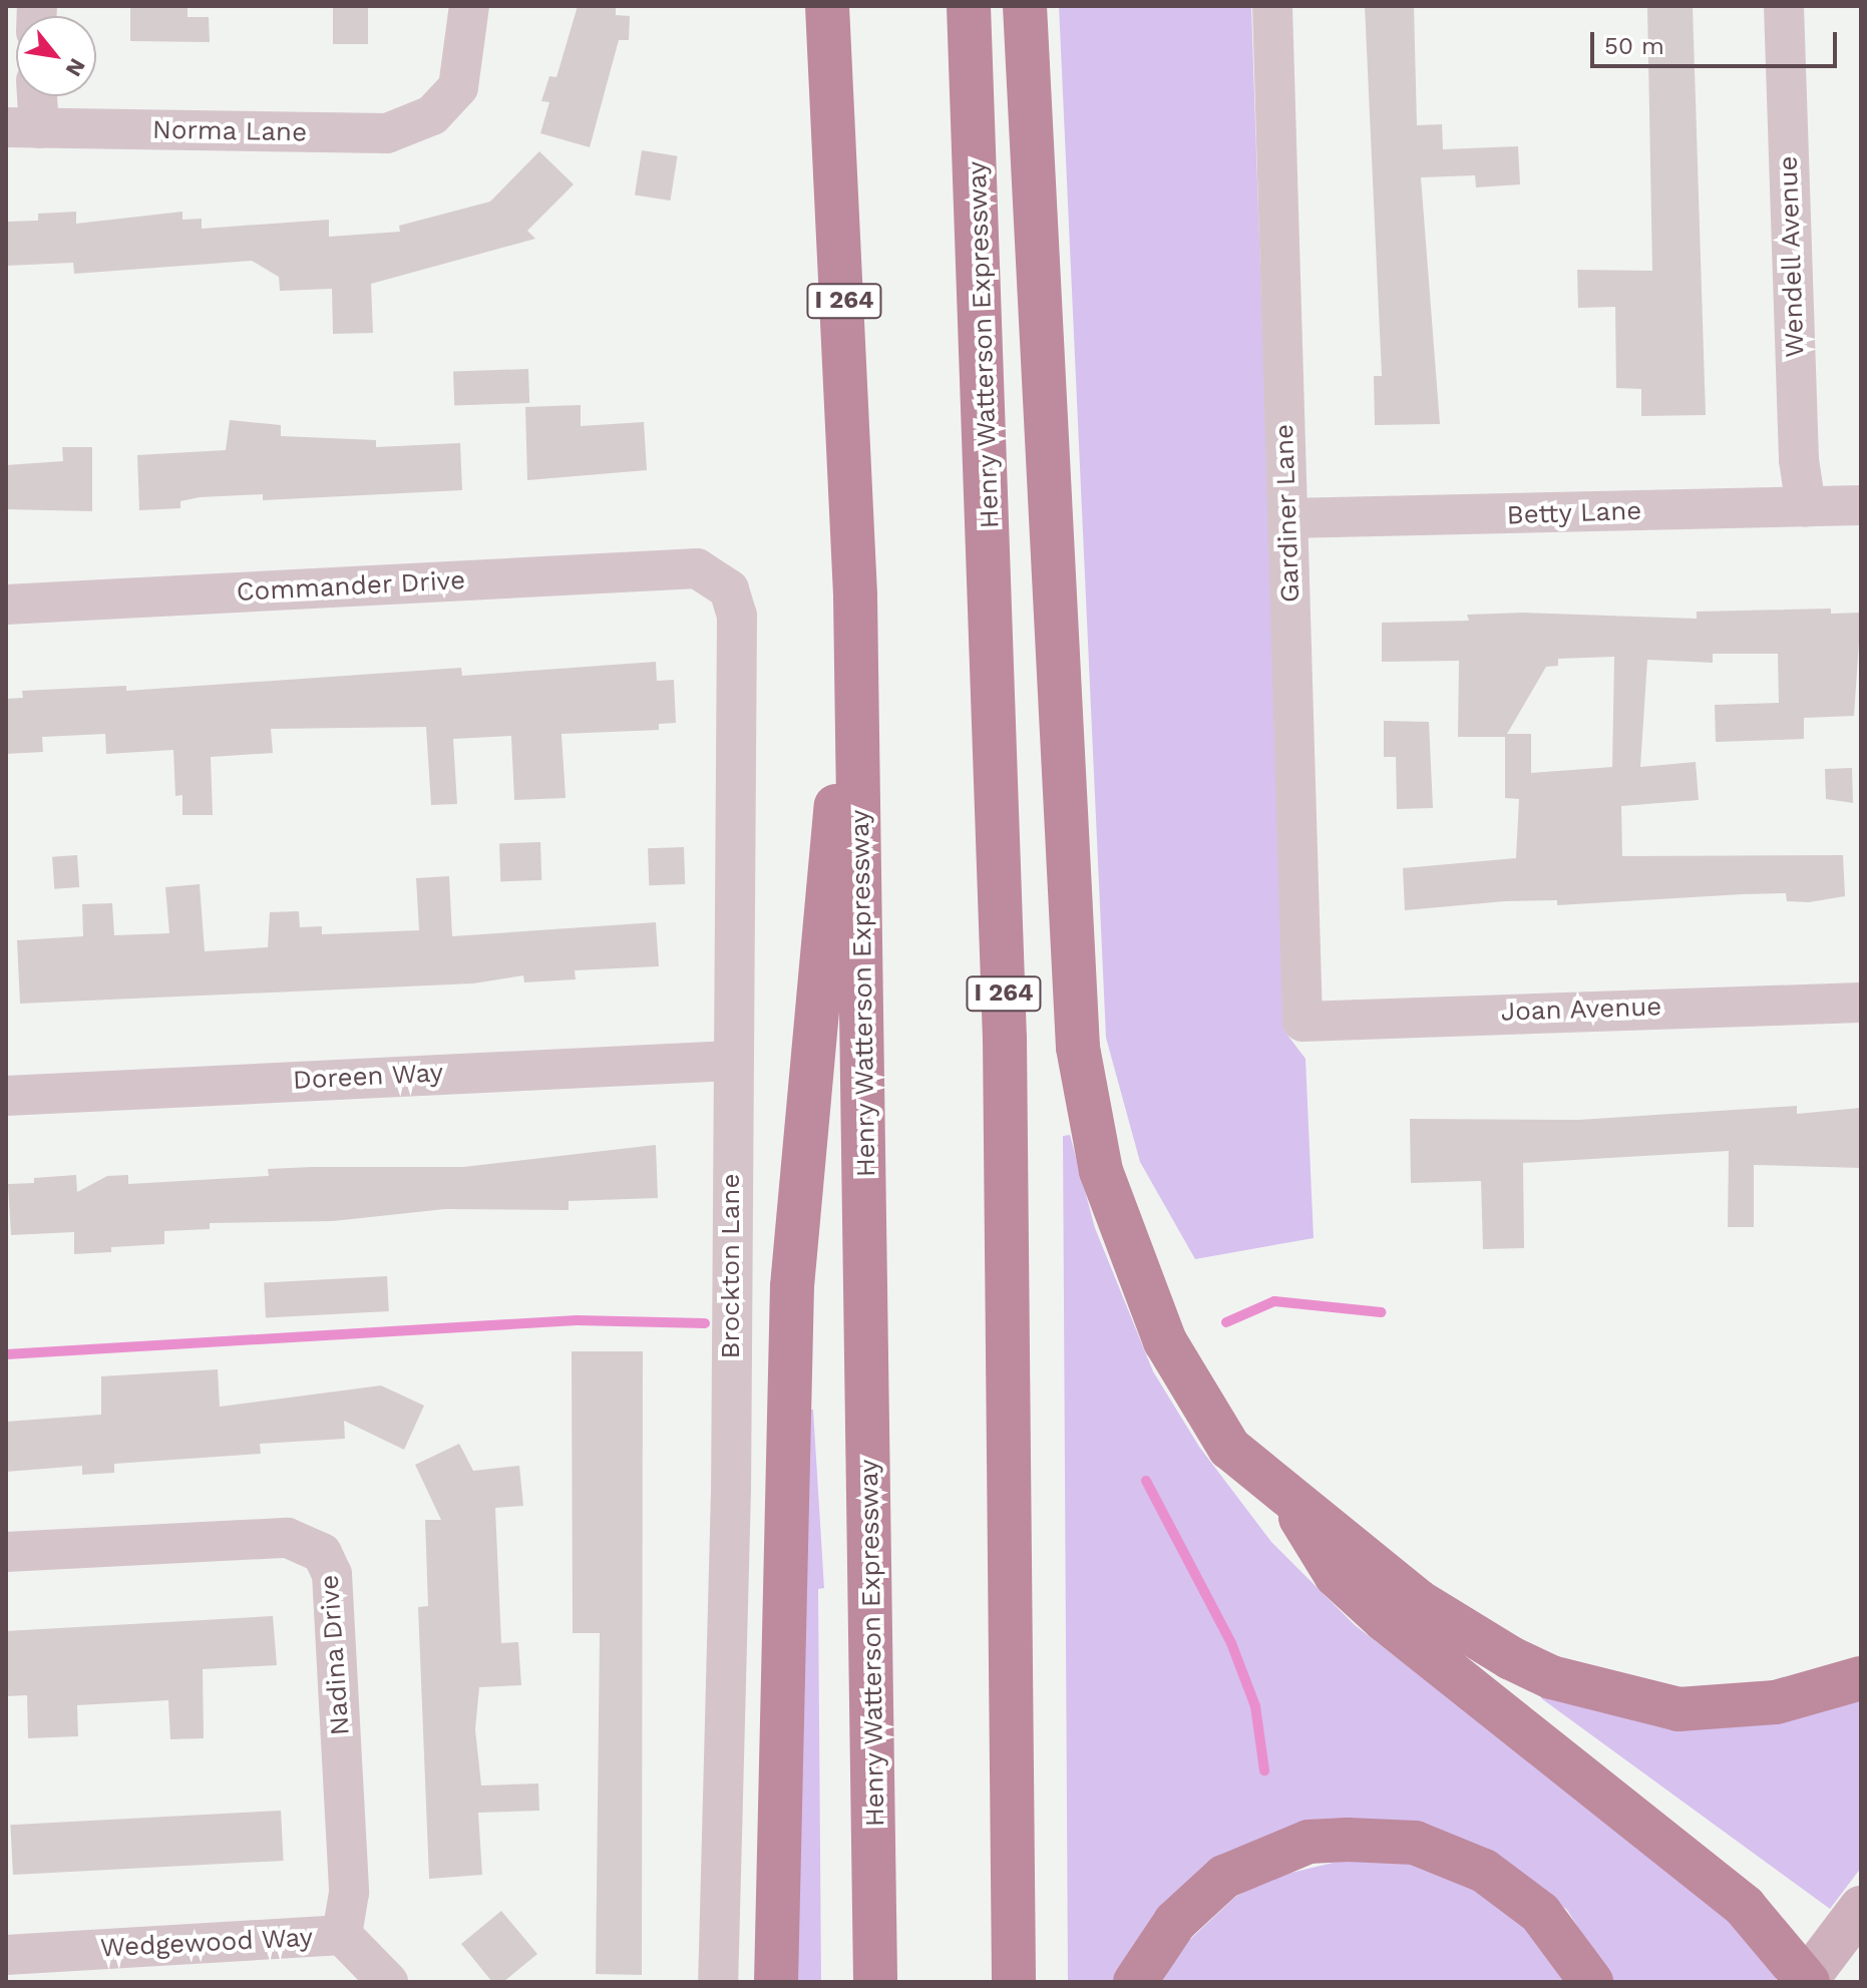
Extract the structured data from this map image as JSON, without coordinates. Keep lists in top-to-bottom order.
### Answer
{
  "streets": {
    "highway": ["I 264", "Henry Watterson Expressway"],
    "street": [
      "Norma Lane",
      "Wendell Avenue",
      "Gardiner Lane",
      "Betty Lane",
      "Commander Drive",
      "Joan Avenue",
      "Doreen Way",
      "Brockton Lane",
      "Nadina Drive",
      "Wedgewood Way"
    ]
  },
  "crossings": [
    ["Wendell Avenue", "Betty Lane"],
    ["Gardiner Lane", "Betty Lane"],
    ["Gardiner Lane", "Joan Avenue"],
    ["Commander Drive", "Brockton Lane"],
    ["Doreen Way", "Brockton Lane"],
    ["Nadina Drive", "Wedgewood Way"]
  ],
  "scale_bar": "50 m",
  "north": "bottom right"
}
